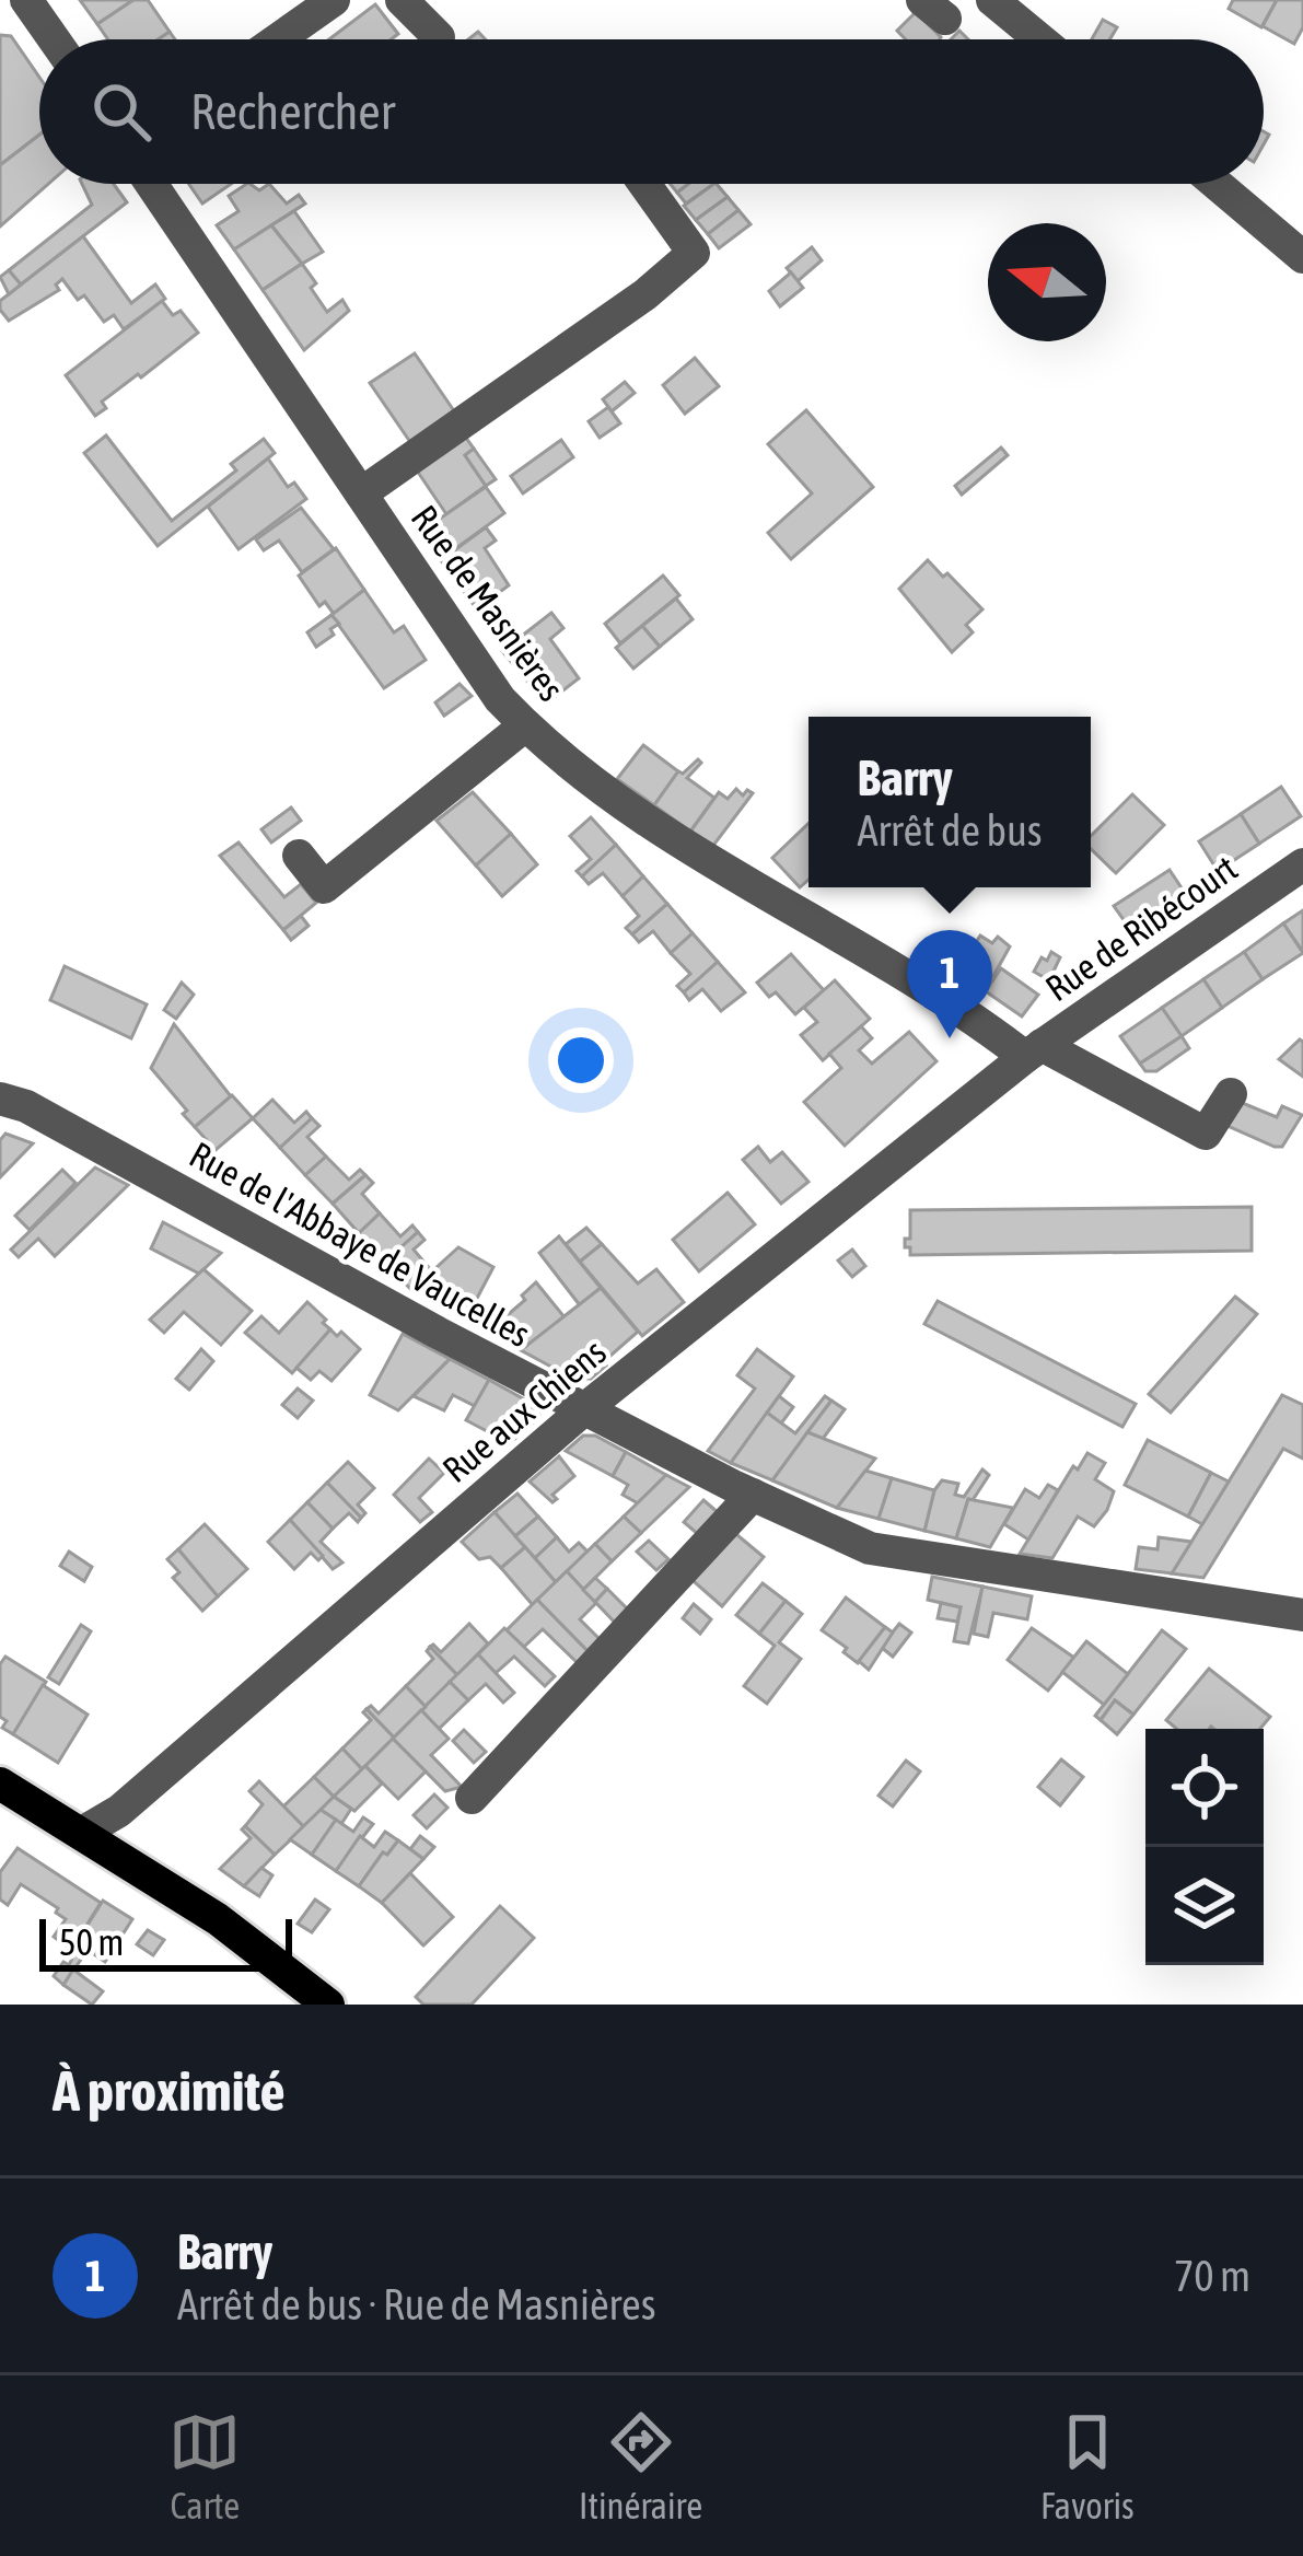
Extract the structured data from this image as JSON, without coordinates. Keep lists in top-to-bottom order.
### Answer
{
  "streets": {
    "street": [
      "Rue de Masnières",
      "Rue de Ribécourt",
      "Rue de l'Abbaye de Vaucelles",
      "Rue aux Chiens"
    ]
  },
  "crossings": [
    ["Rue de Masnières", "Rue de Ribécourt"],
    ["Rue de Masnières", "Rue aux Chiens"],
    ["Rue de Ribécourt", "Rue aux Chiens"],
    ["Rue de l'Abbaye de Vaucelles", "Rue aux Chiens"]
  ],
  "scale_bar": "50 m",
  "north": "left",
  "page": {
    "search": "Rechercher",
    "popup": ["Barry", "Arrêt de bus"],
    "pins": "1",
    "scale": "50 m",
    "heading": "À proximité",
    "list": [
      {
        "mark": "1",
        "name": "Barry",
        "note": "Arrêt de bus · Rue de Masnières",
        "value": "70 m"
      }
    ],
    "nav": ["Carte", "Itinéraire", "Favoris"]
  }
}
